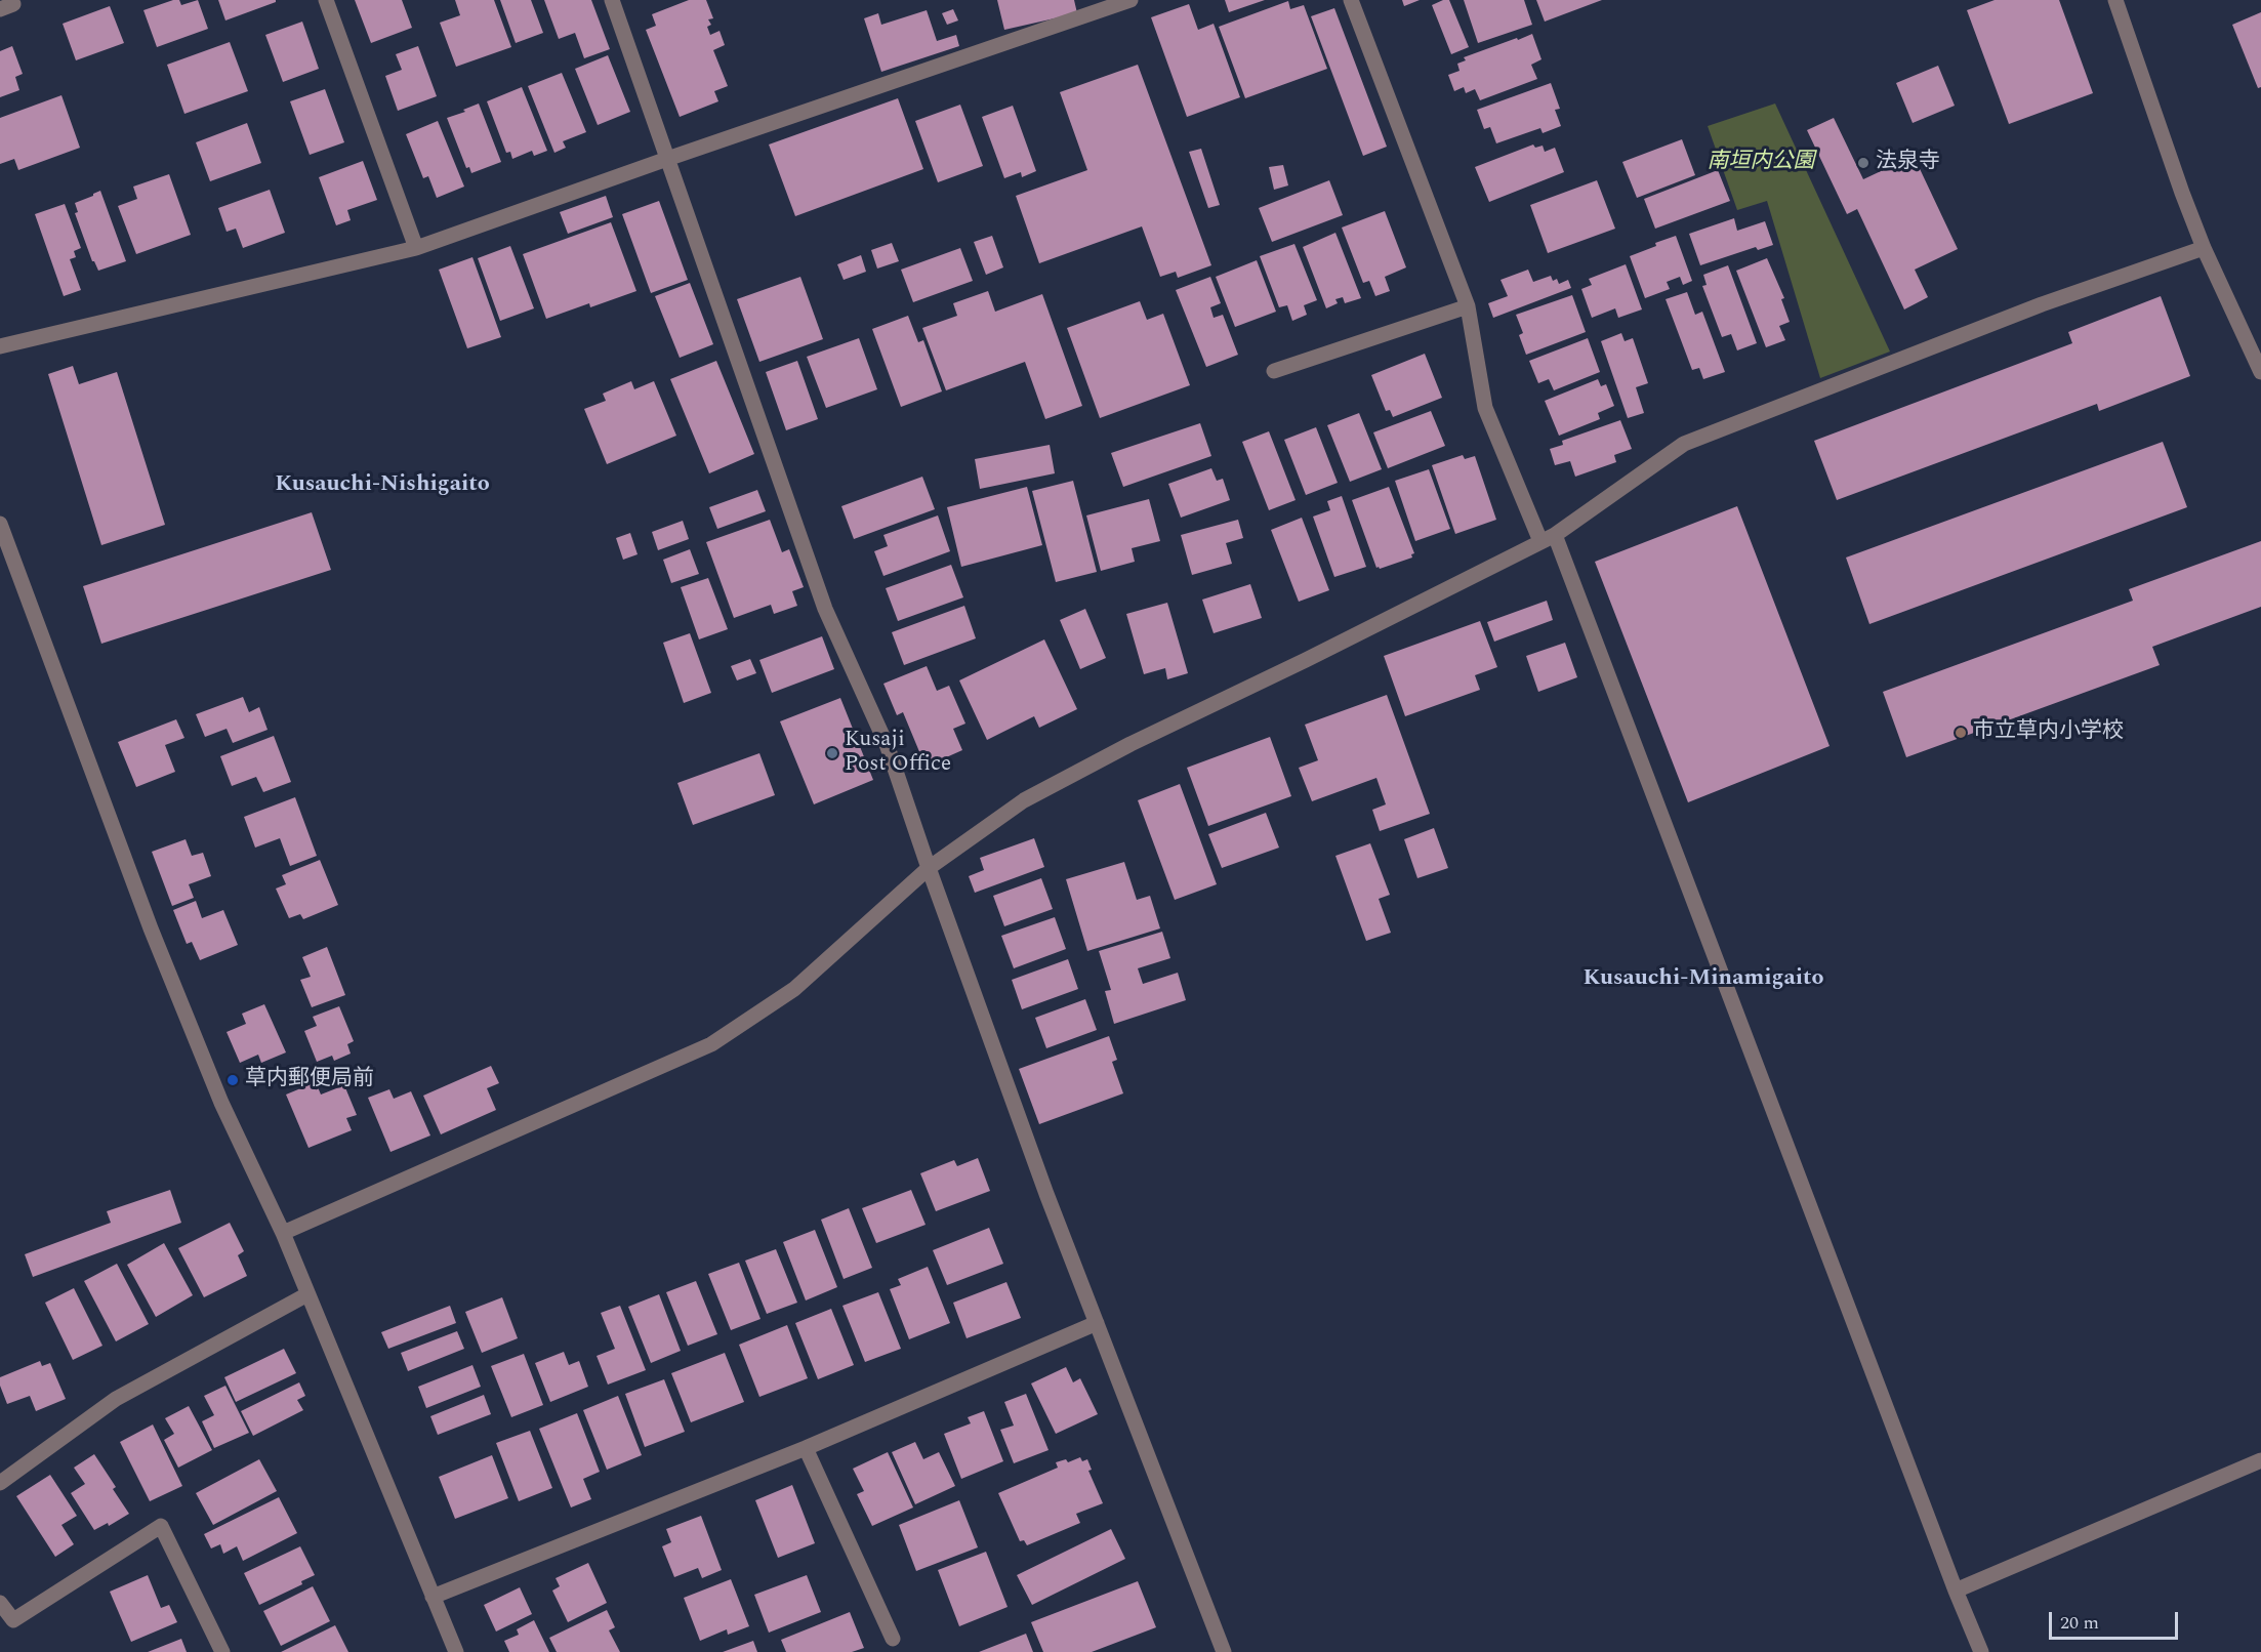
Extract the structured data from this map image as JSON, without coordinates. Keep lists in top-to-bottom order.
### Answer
{
  "districts": ["Kusauchi-Nishigaito", "Kusauchi-Minamigaito"],
  "parks": ["南垣内公園"],
  "places": [
    "法泉寺",
    "市立草内小学校",
    "Kusaji Post Office",
    "草内郵便局前"
  ],
  "scale_bar": "20 m"
}
